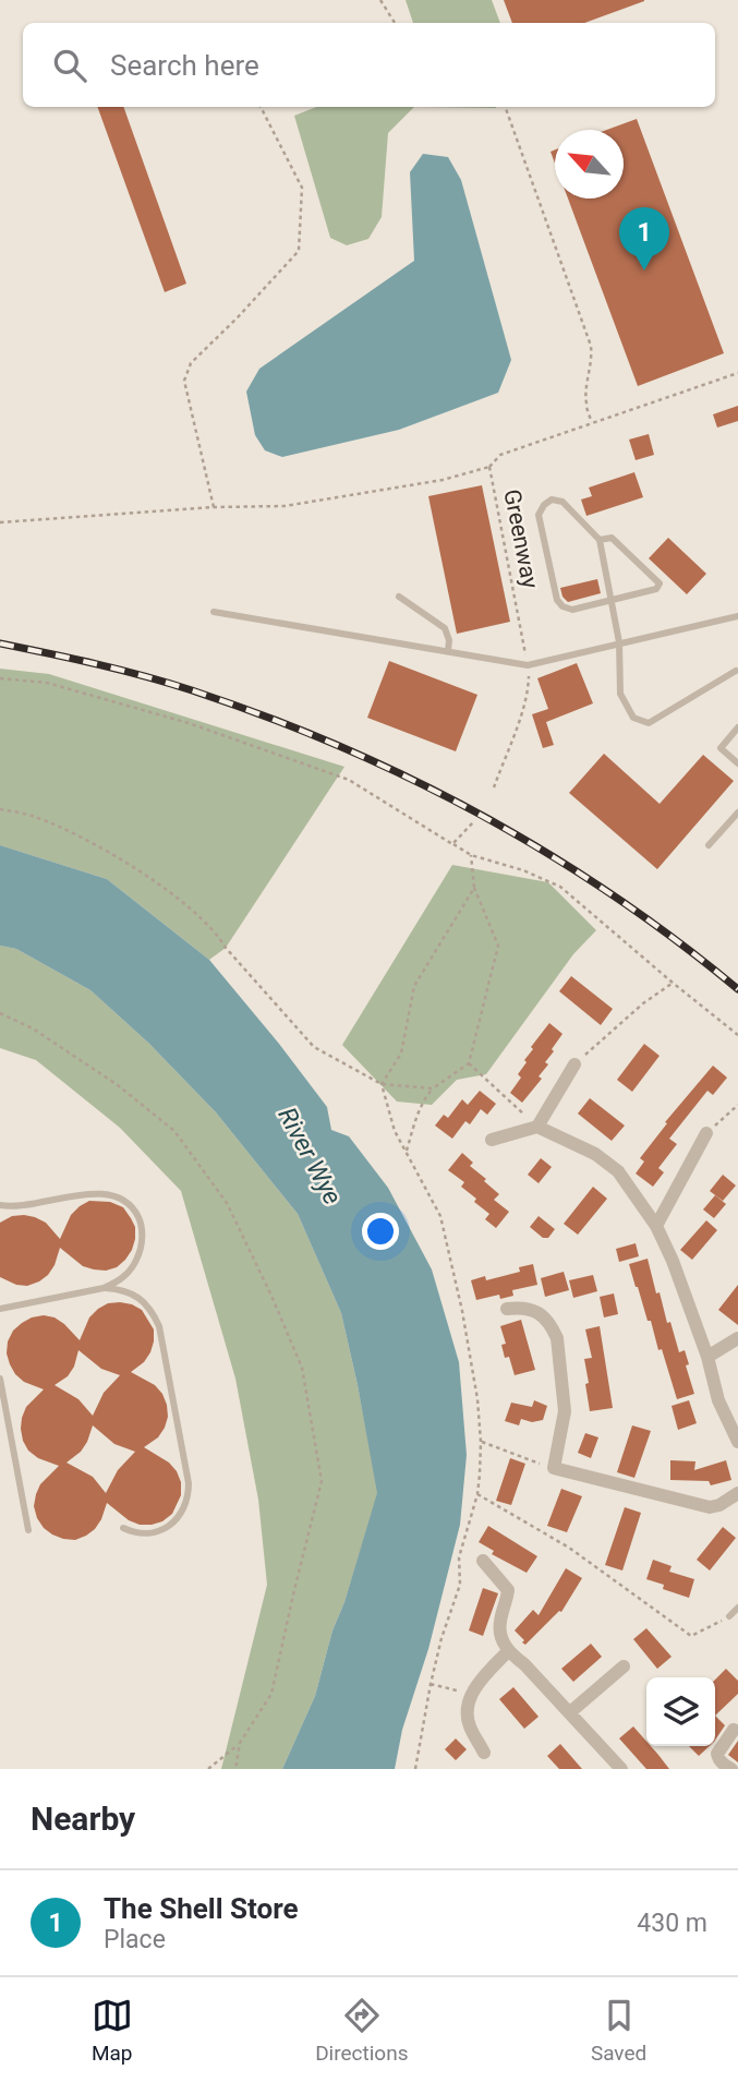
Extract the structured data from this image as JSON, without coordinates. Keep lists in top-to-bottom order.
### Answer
{
  "streets": {
    "path": ["Greenway"]
  },
  "water": ["River Wye"],
  "north": "top left",
  "page": {
    "search": "Search here",
    "pins": "1",
    "heading": "Nearby",
    "list": [
      {
        "mark": "1",
        "name": "The Shell Store",
        "note": "Place",
        "value": "430 m"
      }
    ],
    "nav": ["Map", "Directions", "Saved"]
  }
}
